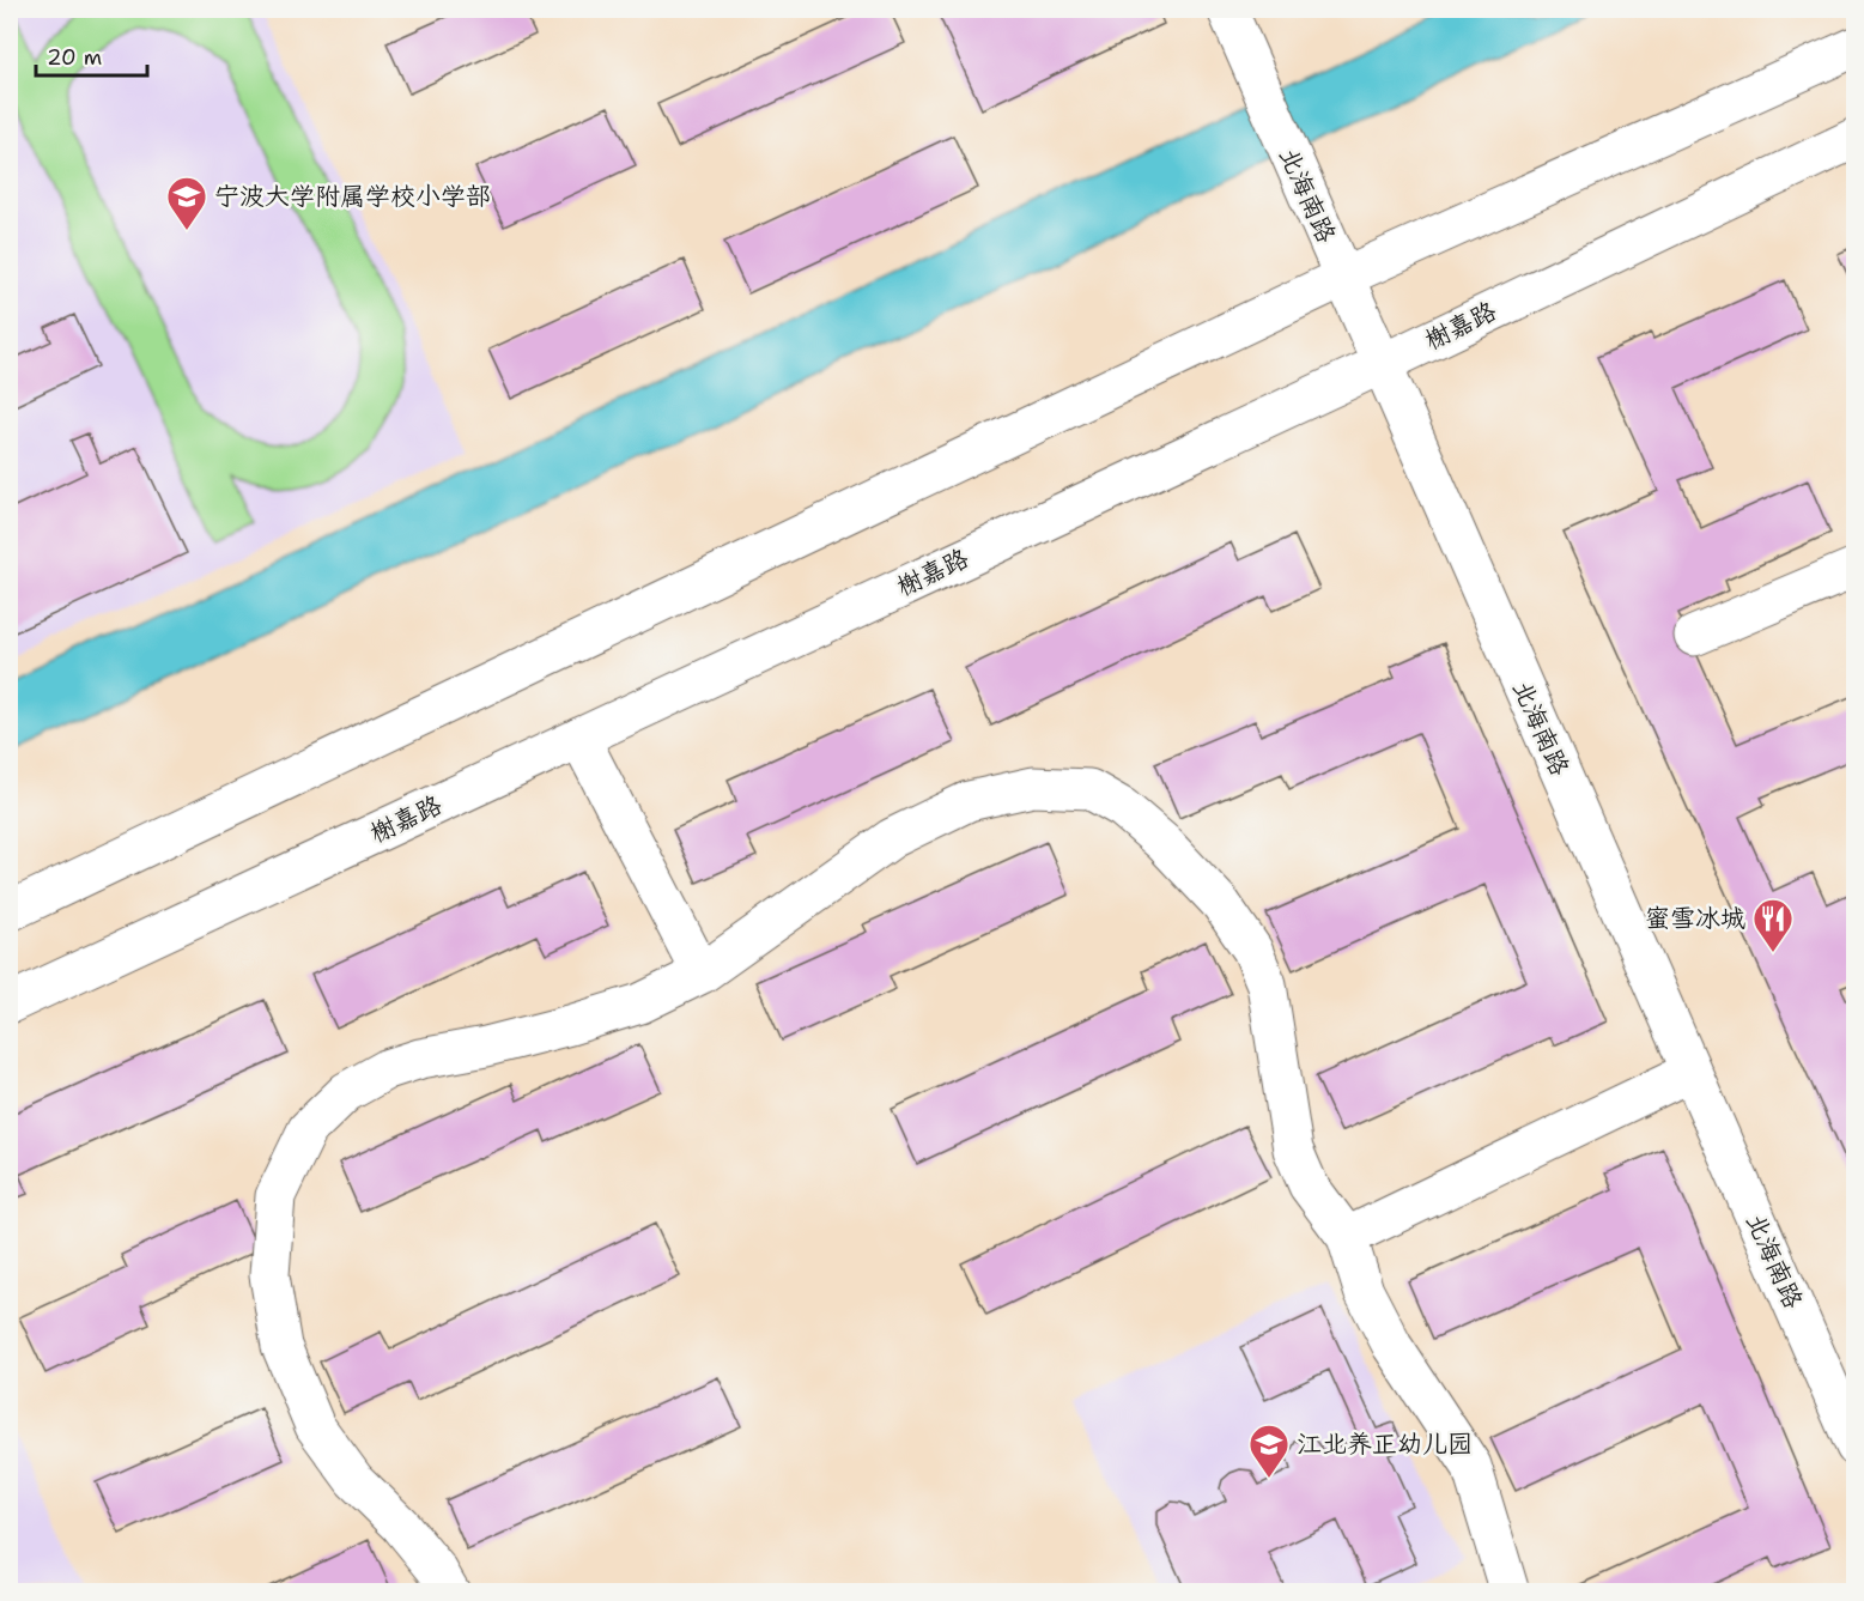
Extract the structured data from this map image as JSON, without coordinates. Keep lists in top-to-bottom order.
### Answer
{
  "streets": {
    "main road": ["北海南路", "榭嘉路"]
  },
  "crossings": [
    ["北海南路", "榭嘉路"]
  ],
  "places": {
    "school or university": ["宁波大学附属学校小学部", "江北养正幼儿园"],
    "restaurant": ["蜜雪冰城"]
  },
  "scale_bar": "20 m"
}
